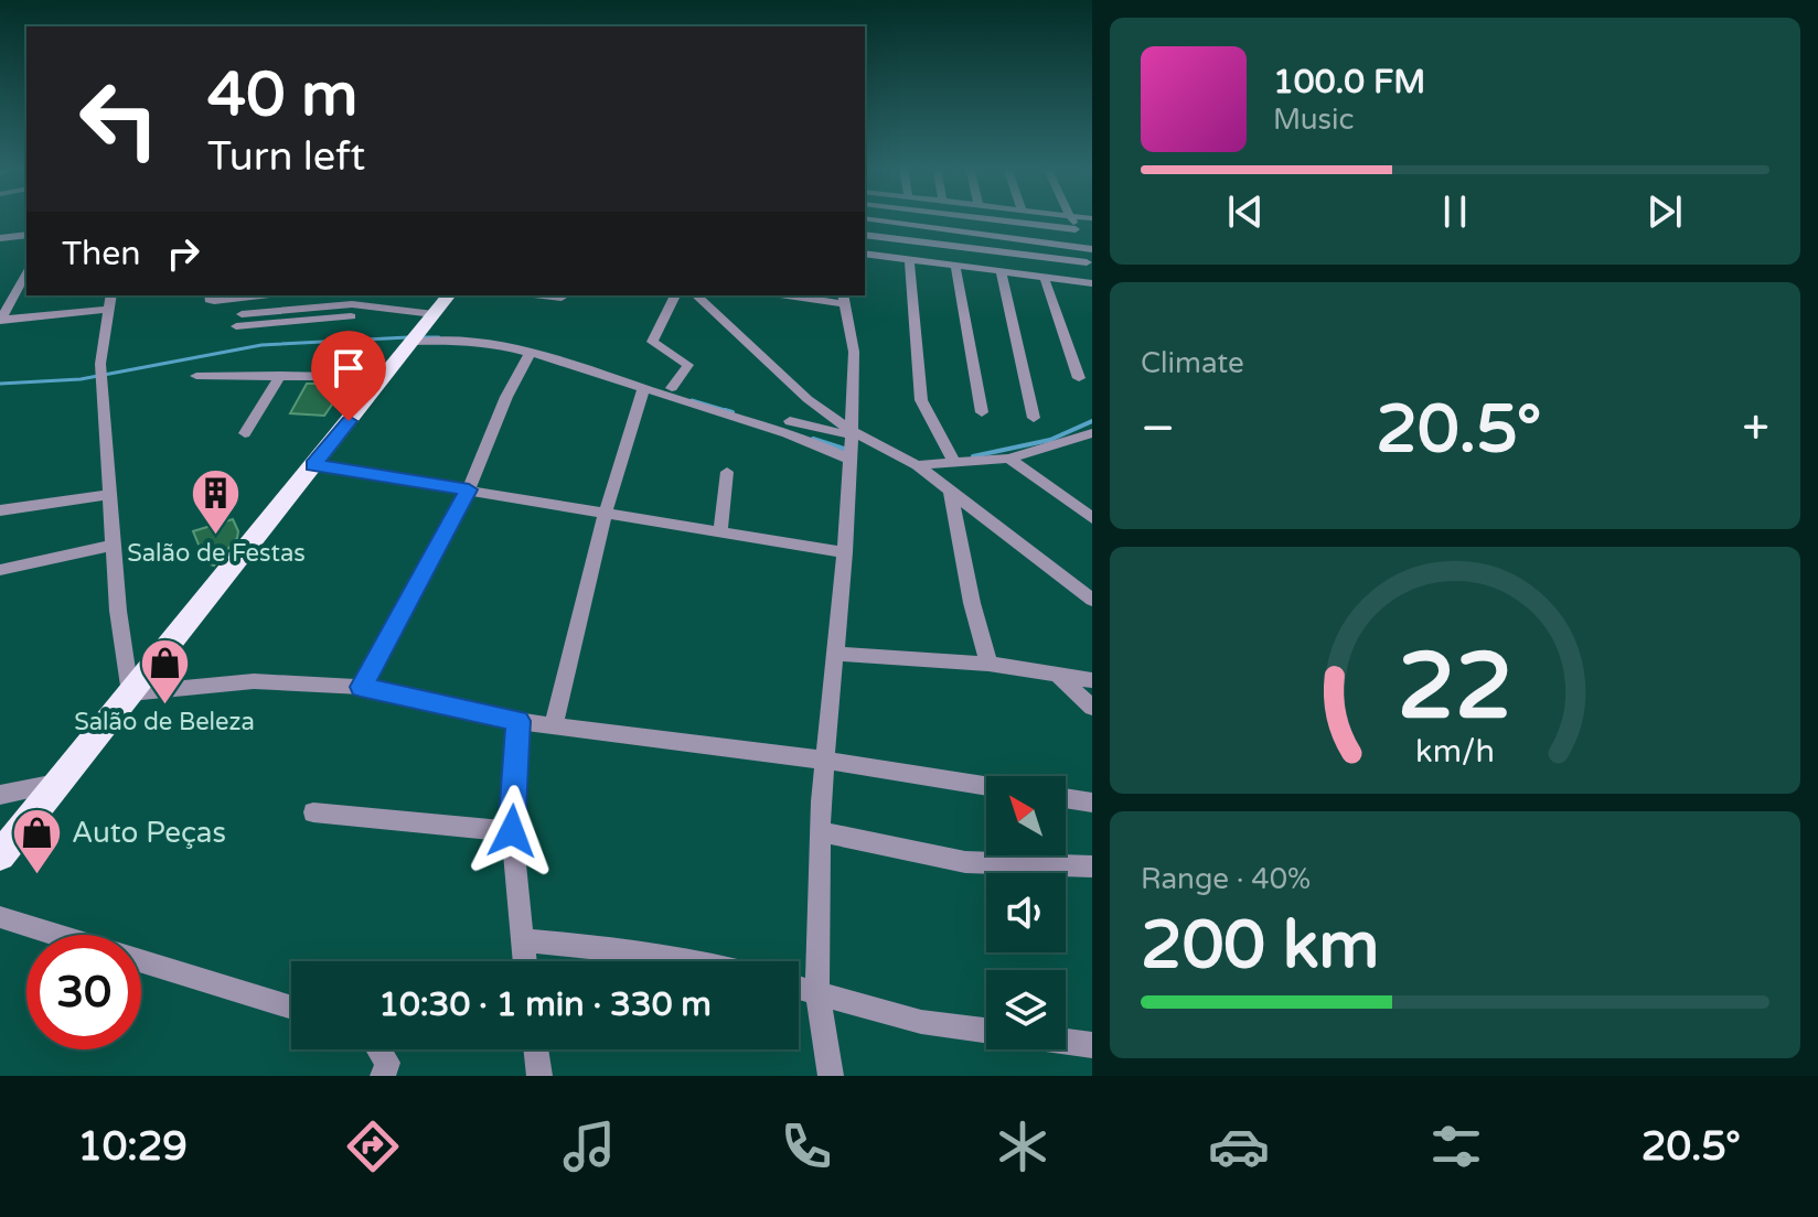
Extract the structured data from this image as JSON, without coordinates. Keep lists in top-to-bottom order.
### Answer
{
  "places": {
    "building": ["Salão de Festas"],
    "shop": ["Salão de Beleza", "Auto Peças"]
  },
  "north": "top left",
  "page": {
    "turn": ["40 m", "Turn left"],
    "song": ["100.0 FM", "Music"],
    "then": "Then",
    "tile": [
      "Climate",
      ["Range · 40%", "200 km"]
    ],
    "heat": ["−", "20.5°", "+"],
    "limit": "30",
    "trip": "10:30 · 1 min · 330 m",
    "tabs": ["10:29", "20.5°"],
    "gauge": ["22", "km/h"]
  }
}
